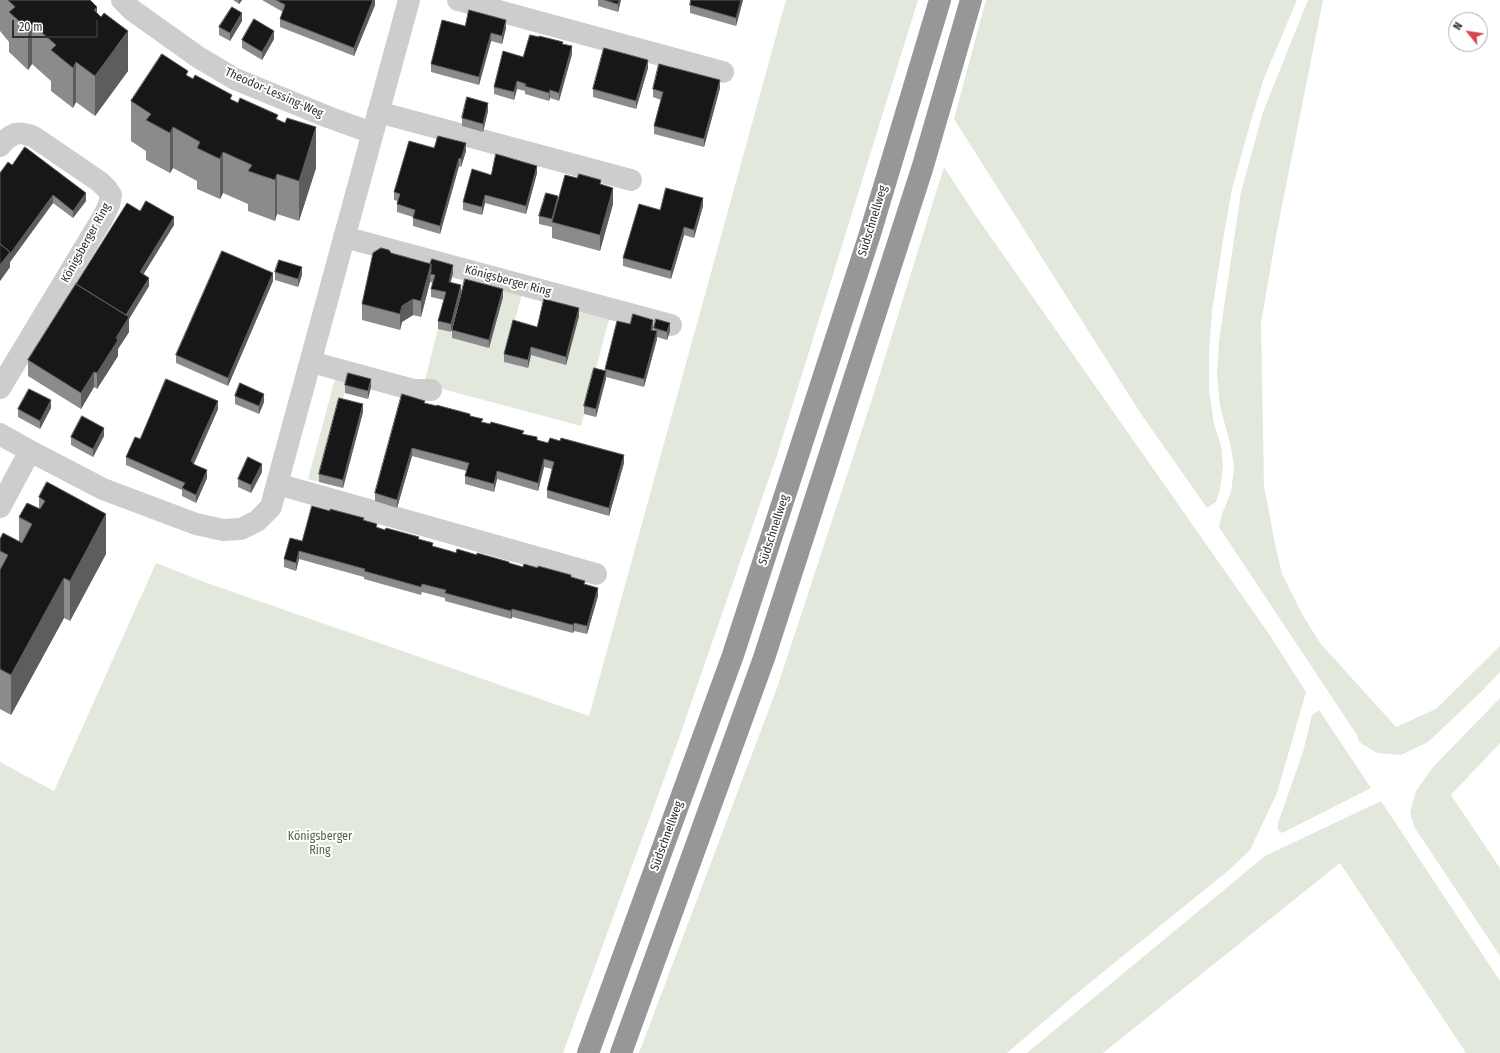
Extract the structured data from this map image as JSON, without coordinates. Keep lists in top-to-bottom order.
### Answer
{
  "streets": {
    "highway": ["Südschnellweg"],
    "street": ["Theodor-Lessing-Weg", "Königsberger Ring"]
  },
  "parks": ["Königsberger Ring"],
  "scale_bar": "20 m",
  "north": "top left"
}
